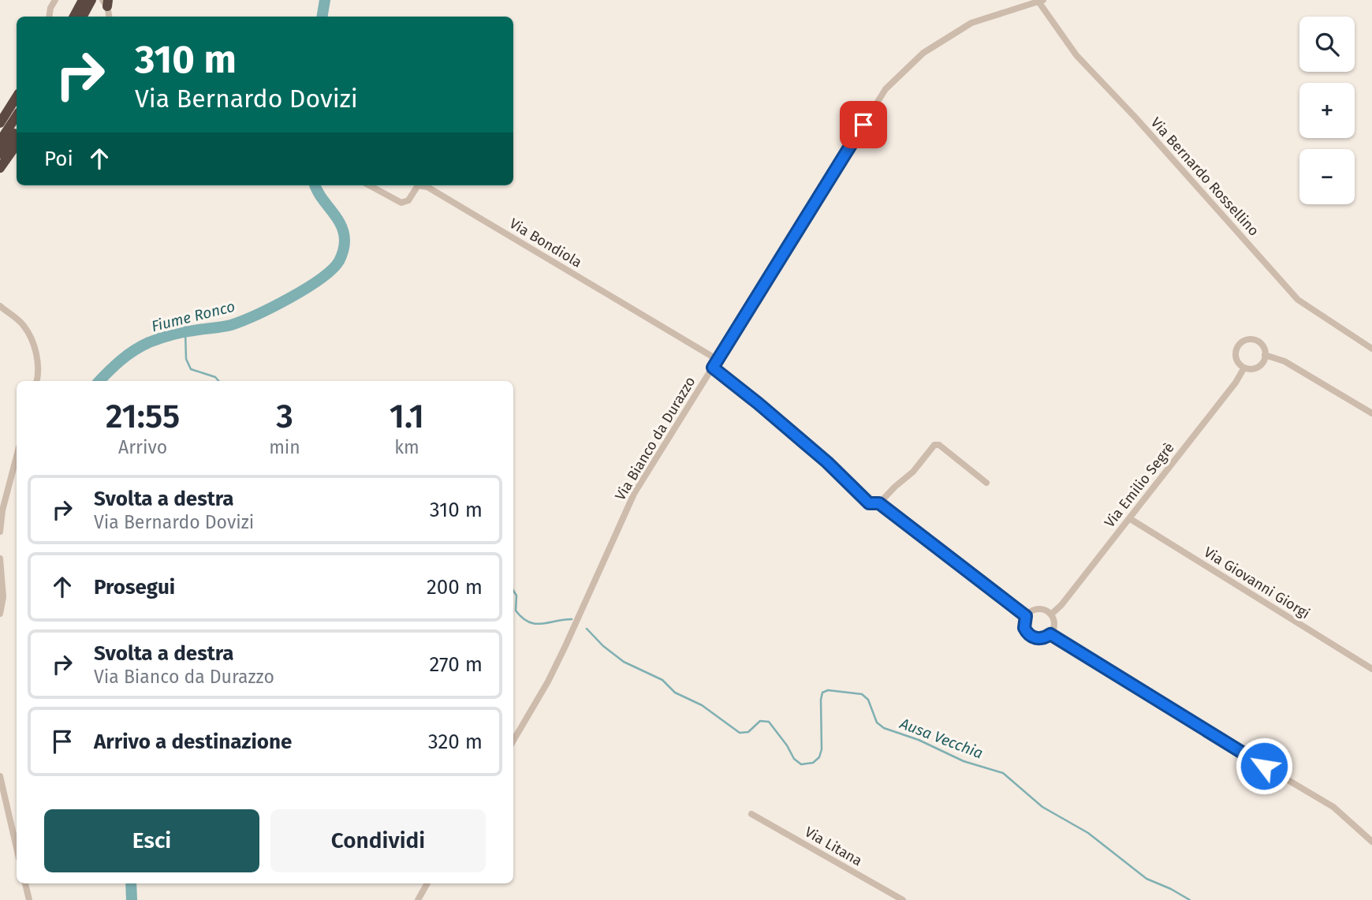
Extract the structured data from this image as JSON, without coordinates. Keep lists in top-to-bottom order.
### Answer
{
  "streets": {
    "street": [
      "Via Bernardo Rossellino",
      "Via Bondiola",
      "Via Bianco da Durazzo",
      "Via Emilio Segrè",
      "Via Giovanni Giorgi",
      "Via Litana"
    ]
  },
  "crossings": [
    ["Via Bernardo Rossellino", "Via Bianco da Durazzo"],
    ["Via Bondiola", "Via Bianco da Durazzo"],
    ["Via Emilio Segrè", "Via Giovanni Giorgi"]
  ],
  "water": ["Fiume Ronco", "Ausa Vecchia"],
  "page": {
    "map_buttons": ["+", "−"],
    "turn": ["310 m", "Via Bernardo Dovizi"],
    "then": "Poi",
    "eta": [
      "21:55",
      "Arrivo",
      "3",
      "min",
      "1.1",
      "km"
    ],
    "list": [
      {
        "name": "Svolta a destra",
        "note": "Via Bernardo Dovizi",
        "value": "310 m"
      },
      {
        "name": "Prosegui",
        "value": "200 m"
      },
      {
        "name": "Svolta a destra",
        "note": "Via Bianco da Durazzo",
        "value": "270 m"
      },
      {
        "name": "Arrivo a destinazione",
        "value": "320 m"
      }
    ],
    "buttons": ["Esci", "Condividi"]
  }
}
